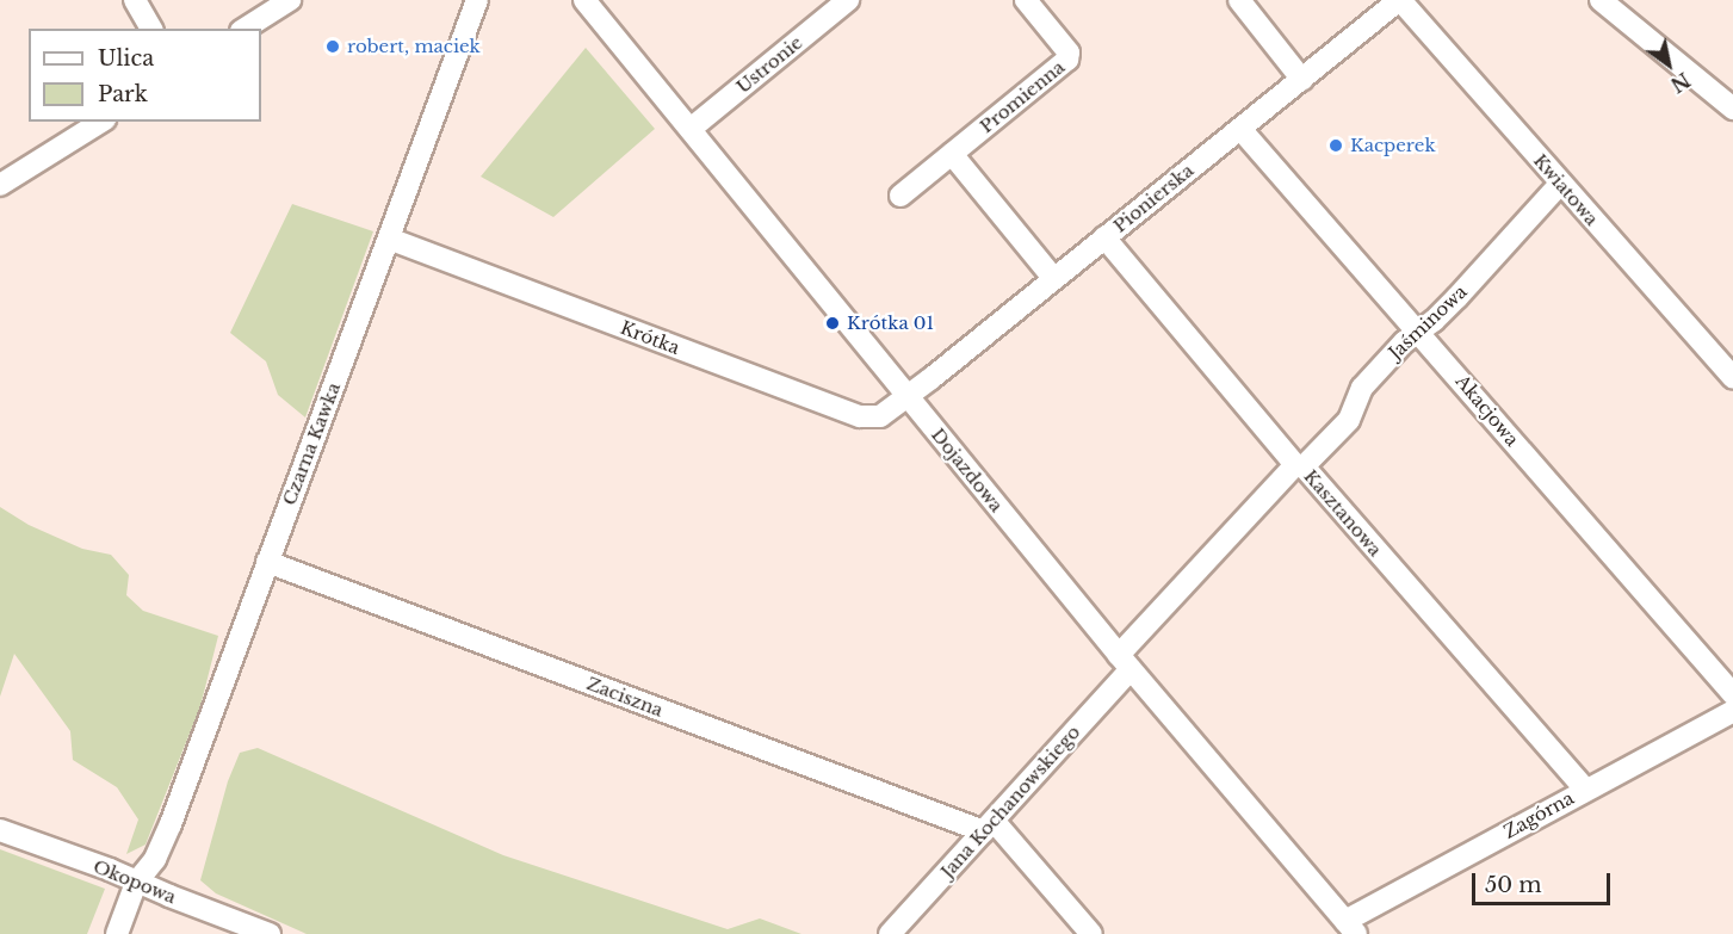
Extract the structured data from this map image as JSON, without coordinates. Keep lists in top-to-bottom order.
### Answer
{
  "streets": {
    "street": [
      "Ustronie",
      "Promienna",
      "Kwiatowa",
      "Pionierska",
      "Jaśminowa",
      "Krótka",
      "Akacjowa",
      "Czarna Kawka",
      "Dojazdowa",
      "Kasztanowa",
      "Zaciszna",
      "Jana Kochanowskiego",
      "Zagórna",
      "Okopowa"
    ]
  },
  "crossings": [
    ["Ustronie", "Dojazdowa"],
    ["Kwiatowa", "Pionierska"],
    ["Kwiatowa", "Jaśminowa"],
    ["Pionierska", "Krótka"],
    ["Pionierska", "Akacjowa"],
    ["Pionierska", "Dojazdowa"],
    ["Pionierska", "Kasztanowa"],
    ["Jaśminowa", "Akacjowa"],
    ["Jaśminowa", "Dojazdowa"],
    ["Jaśminowa", "Kasztanowa"],
    ["Jaśminowa", "Jana Kochanowskiego"],
    ["Krótka", "Czarna Kawka"],
    ["Krótka", "Dojazdowa"],
    ["Czarna Kawka", "Zaciszna"],
    ["Czarna Kawka", "Okopowa"],
    ["Dojazdowa", "Jana Kochanowskiego"],
    ["Dojazdowa", "Zagórna"],
    ["Kasztanowa", "Zagórna"],
    ["Zaciszna", "Jana Kochanowskiego"]
  ],
  "places": ["robert, maciek", "Kacperek", "Krótka 01"],
  "legend": ["Ulica", "Park"],
  "scale_bar": "50 m",
  "north": "bottom right"
}
